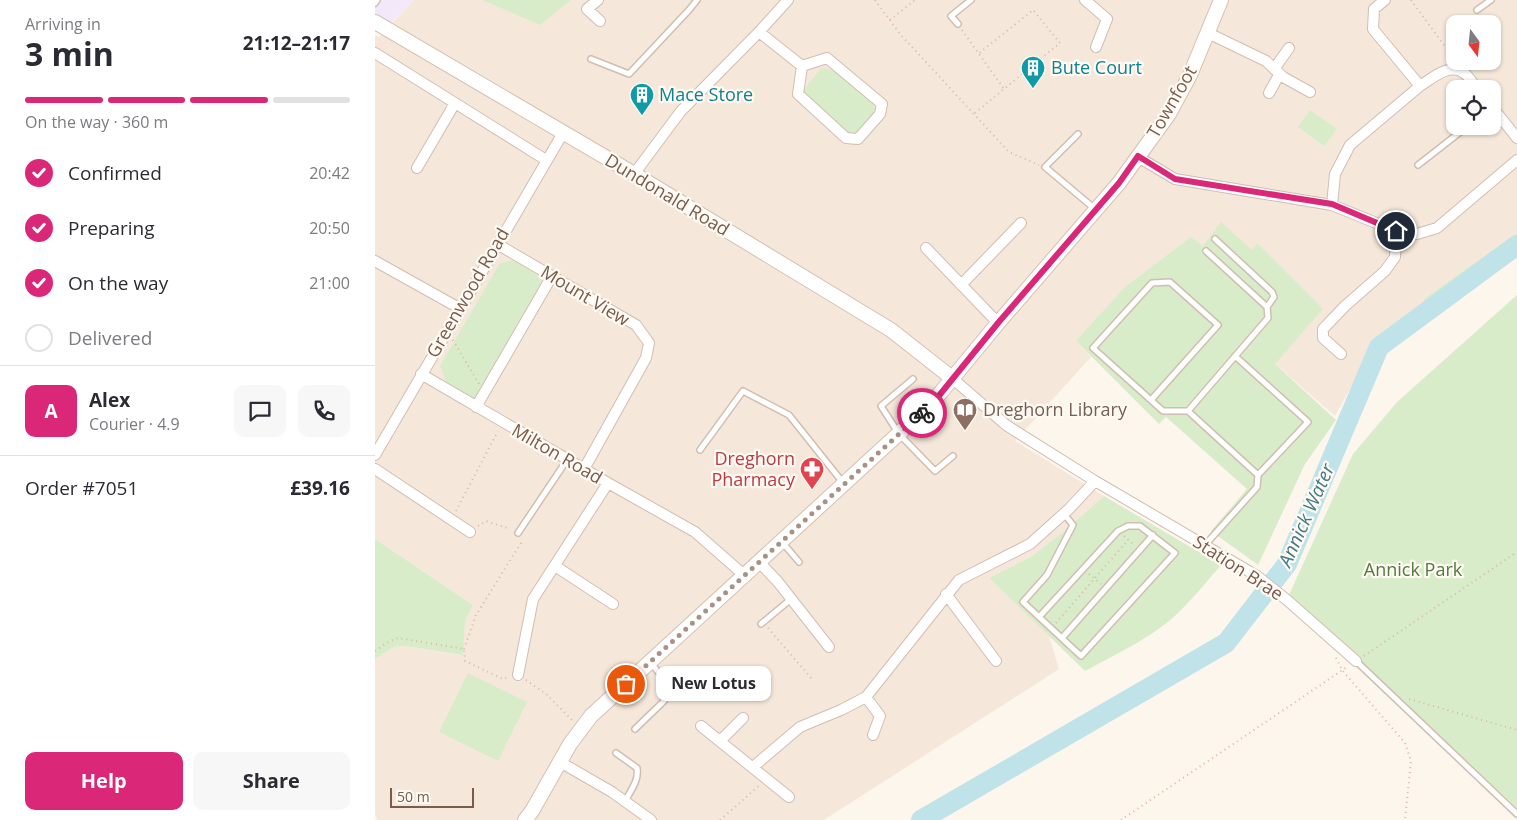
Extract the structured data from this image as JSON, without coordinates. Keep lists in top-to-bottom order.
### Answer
{
  "streets": {
    "main road": ["Townfoot", "Dundonald Road"],
    "street": [
      "Greenwood Road",
      "Mount View",
      "Milton Road",
      "Station Brae"
    ]
  },
  "crossings": [
    ["Townfoot", "Dundonald Road"],
    ["Townfoot", "Milton Road"],
    ["Townfoot", "Station Brae"],
    ["Dundonald Road", "Greenwood Road"],
    ["Dundonald Road", "Station Brae"],
    ["Greenwood Road", "Mount View"],
    ["Greenwood Road", "Milton Road"],
    ["Mount View", "Milton Road"]
  ],
  "water": ["Annick Water"],
  "parks": ["Annick Park"],
  "places": {
    "building": ["Bute Court", "Mace Store"],
    "library": ["Dreghorn Library"],
    "pharmacy": ["Dreghorn Pharmacy"],
    "other": ["New Lotus"]
  },
  "scale_bar": "50 m",
  "north": "bottom",
  "page": {
    "heading": ["3 min", "Arriving in", "21:12–21:17"],
    "panel": [
      "Alex",
      "Courier · 4.9",
      "Order #7051",
      "£39.16"
    ],
    "bar": "On the way · 360 m",
    "list": [
      ["Confirmed", "20:42"],
      ["Preparing", "20:50"],
      ["On the way", "21:00"],
      "Delivered"
    ],
    "round": "A",
    "bubble": "New Lotus",
    "buttons": ["Help", "Share"],
    "scale": "50 m"
  }
}
